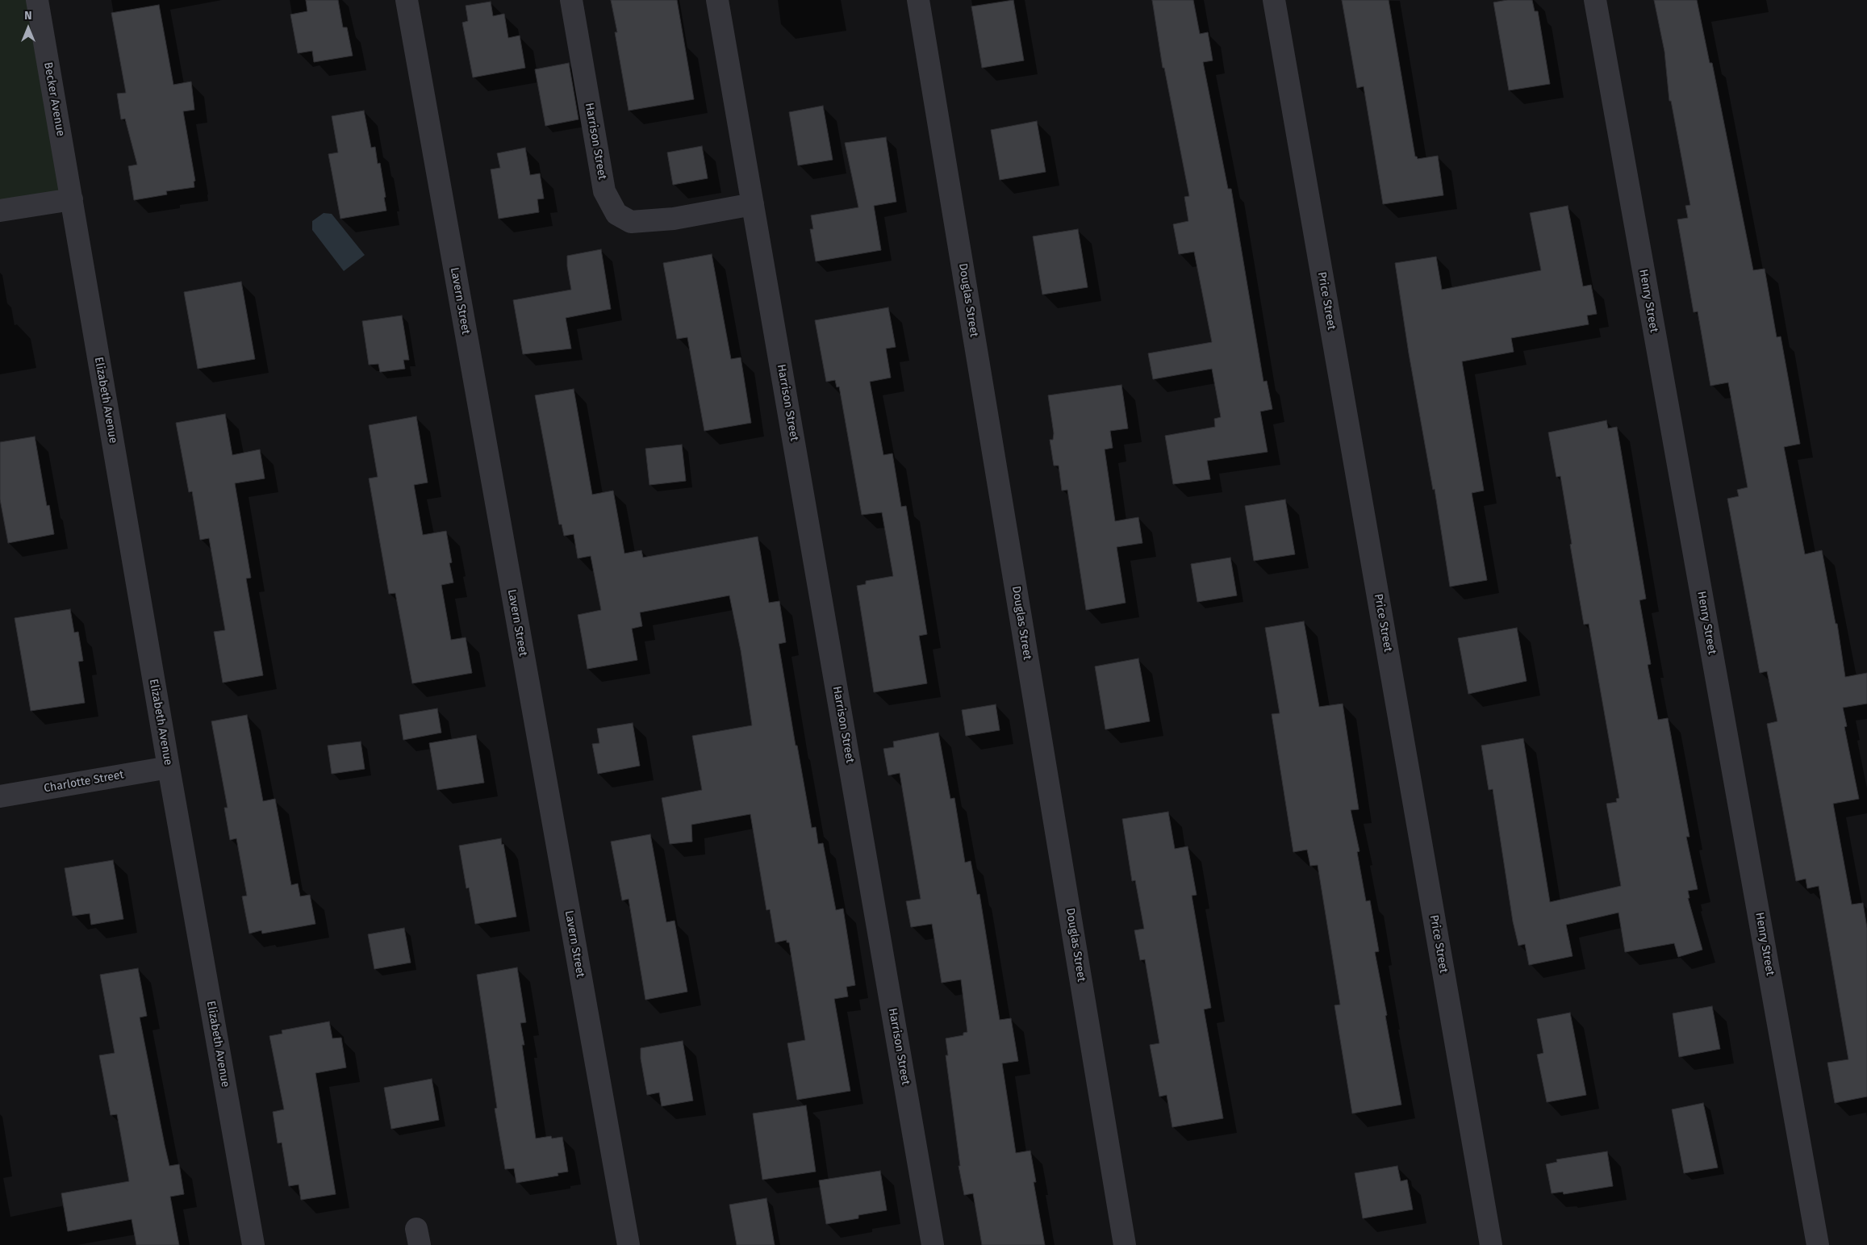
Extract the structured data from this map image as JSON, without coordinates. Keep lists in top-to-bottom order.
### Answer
{
  "streets": {
    "street": [
      "Becker Avenue",
      "Harrison Street",
      "Douglas Street",
      "Lavern Street",
      "Price Street",
      "Henry Street",
      "Elizabeth Avenue",
      "Charlotte Street"
    ]
  },
  "crossings": [
    ["Becker Avenue", "Elizabeth Avenue"],
    ["Elizabeth Avenue", "Charlotte Street"]
  ],
  "north": "top"
}
